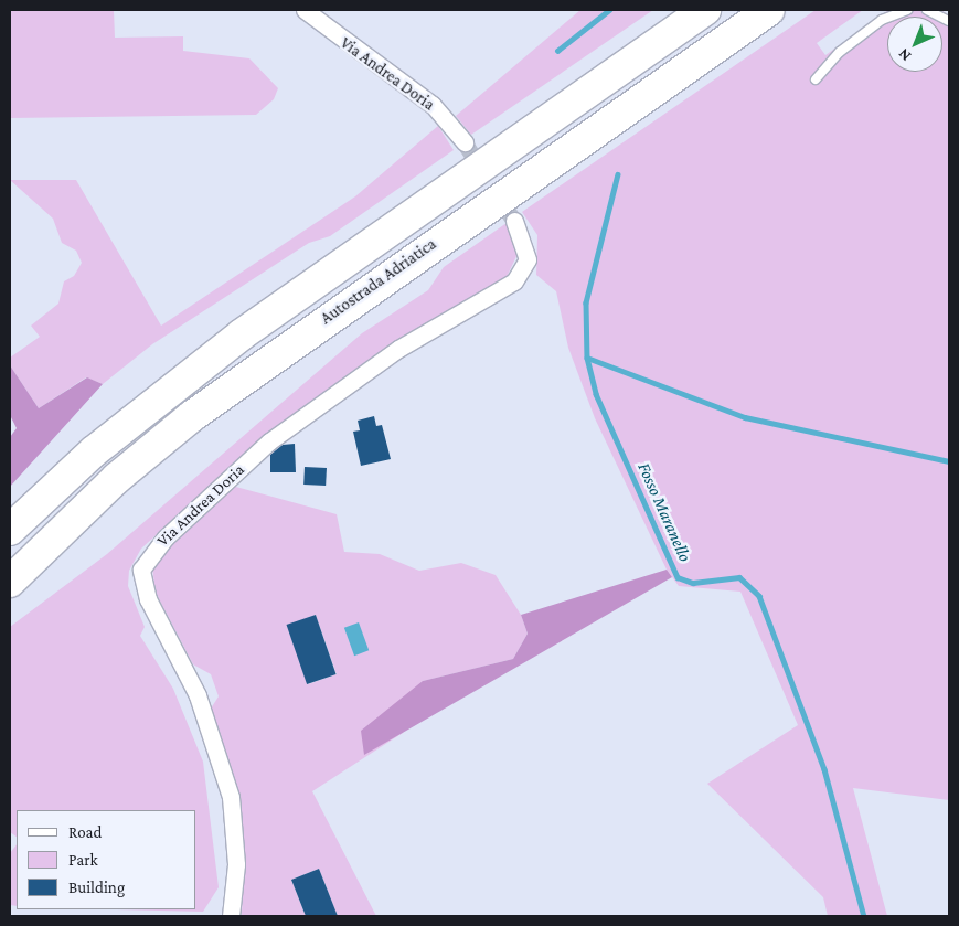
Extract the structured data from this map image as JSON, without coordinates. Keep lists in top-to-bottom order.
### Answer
{
  "streets": {
    "highway": ["Autostrada Adriatica"],
    "street": ["Via Andrea Doria"]
  },
  "water": ["Fosso Maranello"],
  "legend": ["Road", "Park", "Building"],
  "north": "bottom left"
}
